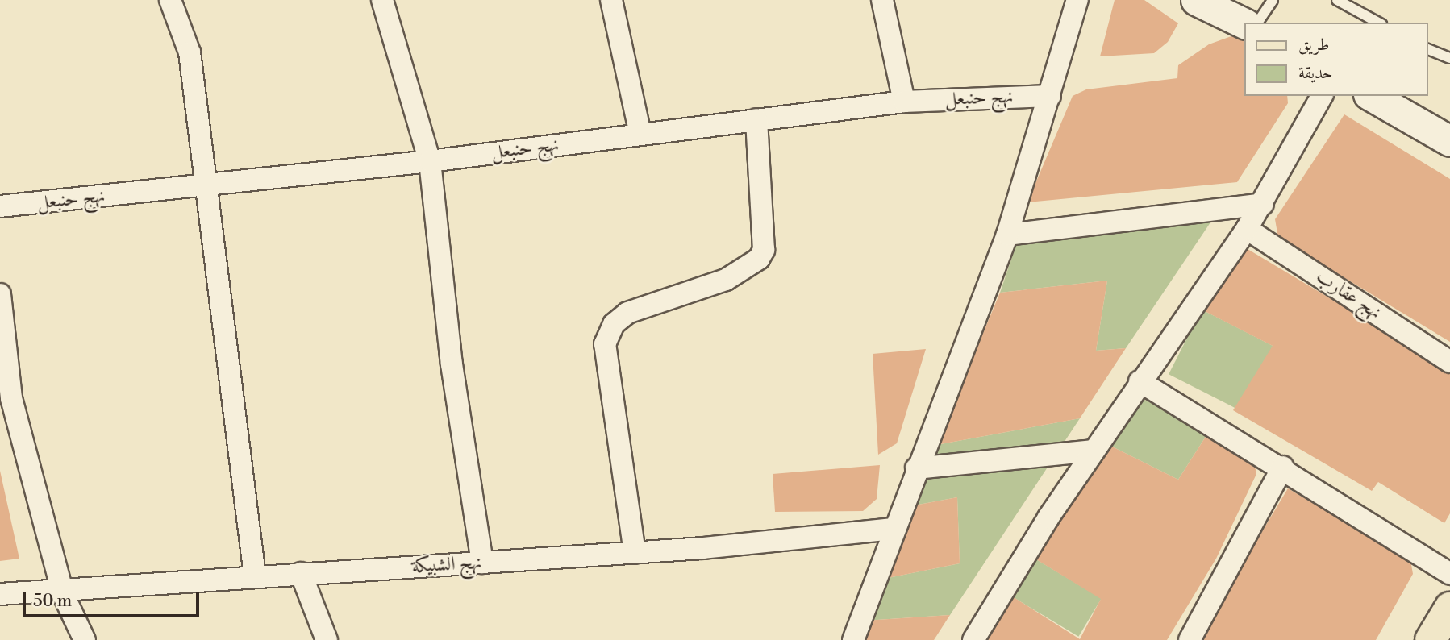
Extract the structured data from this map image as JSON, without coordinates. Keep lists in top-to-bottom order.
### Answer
{
  "streets": {
    "street": ["نهج حنبعل", "نهج عقارب", "نهج الشبيكة"]
  },
  "legend": ["طريق", "حديقة"],
  "scale_bar": "50 m"
}
